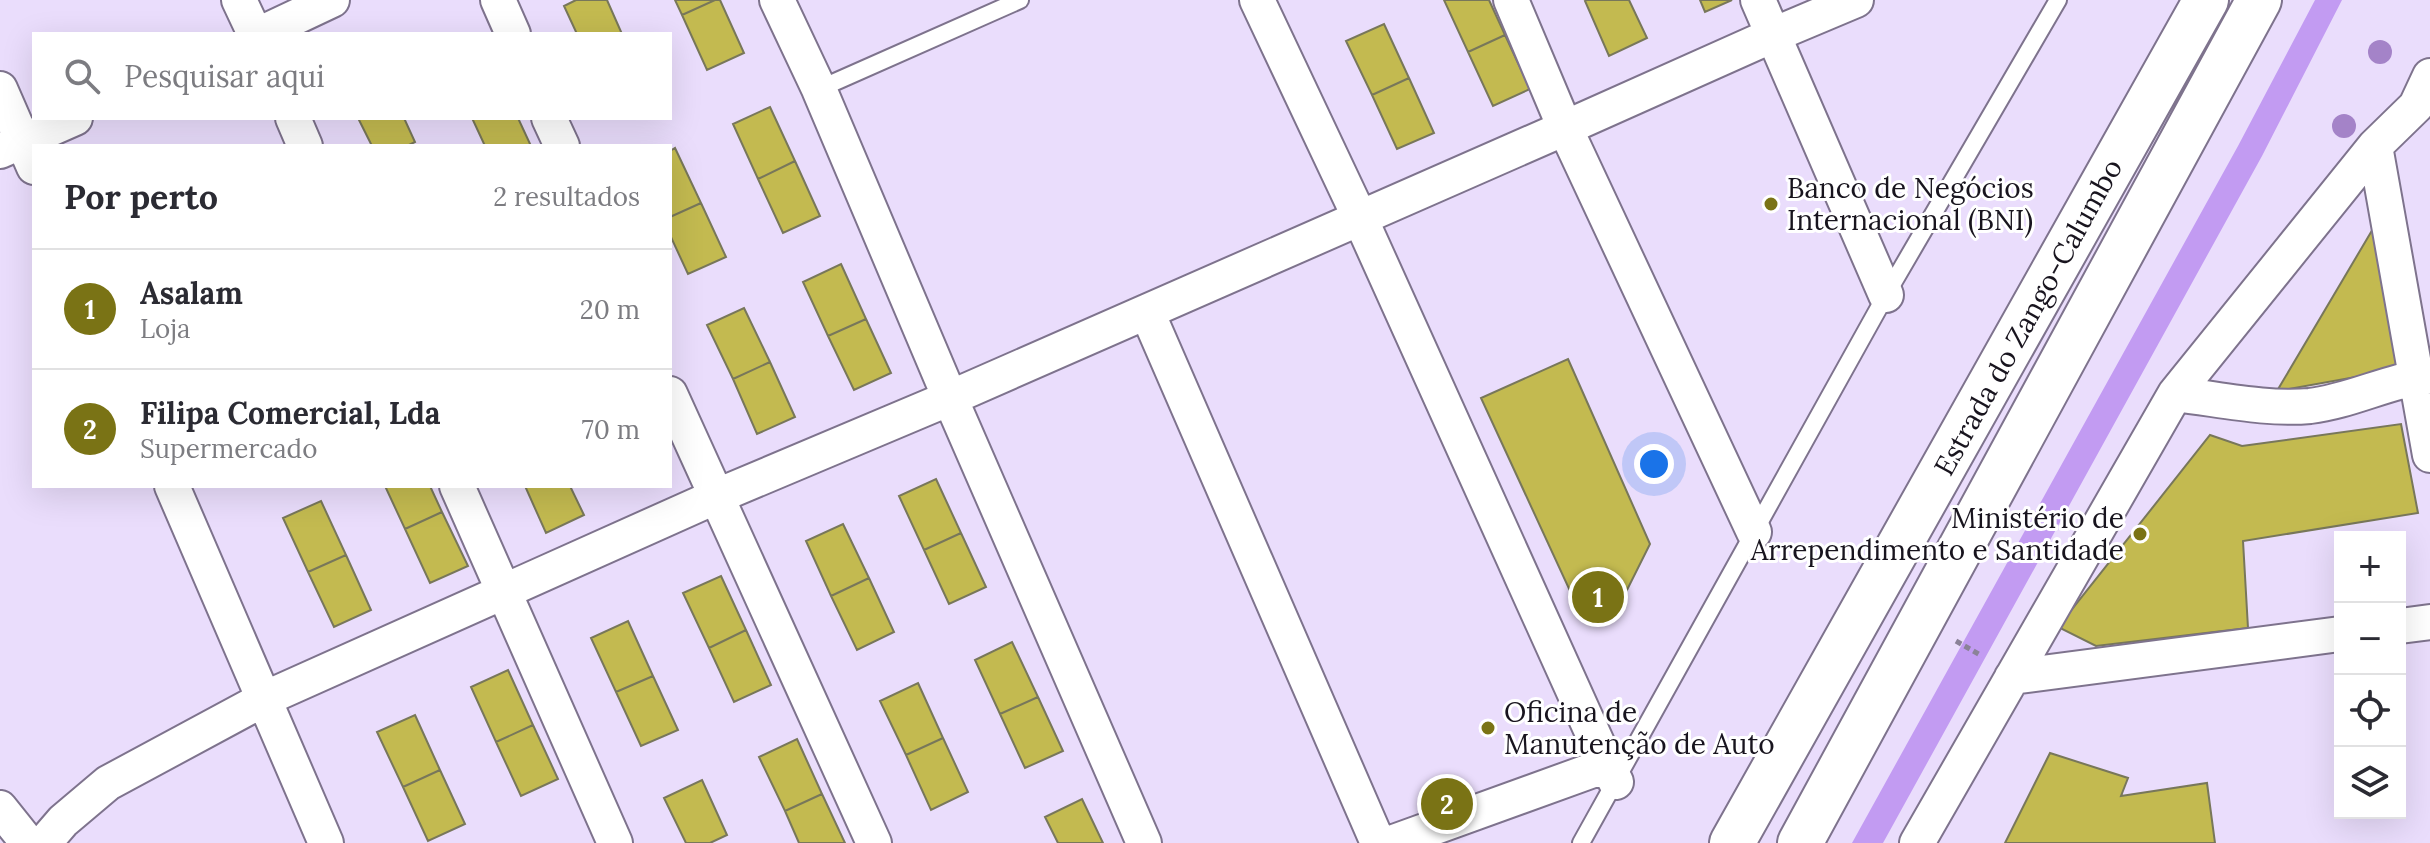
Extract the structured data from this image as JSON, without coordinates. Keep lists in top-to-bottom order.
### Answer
{
  "streets": {
    "main road": ["Estrada do Zango-Calumbo"]
  },
  "places": ["Banco de Negócios Internacional (BNI)", "Ministério de Arrependimento e Santidade", "Oficina de Manutenção de Auto"],
  "page": {
    "search": "Pesquisar aqui",
    "heading": ["Por perto", "2 resultados"],
    "list": [
      {
        "mark": "1",
        "name": "Asalam",
        "note": "Loja",
        "value": "20 m"
      },
      {
        "mark": "2",
        "name": "Filipa Comercial, Lda",
        "note": "Supermercado",
        "value": "70 m"
      }
    ],
    "map_buttons": ["+", "−"],
    "pins": ["1", "2"]
  }
}
